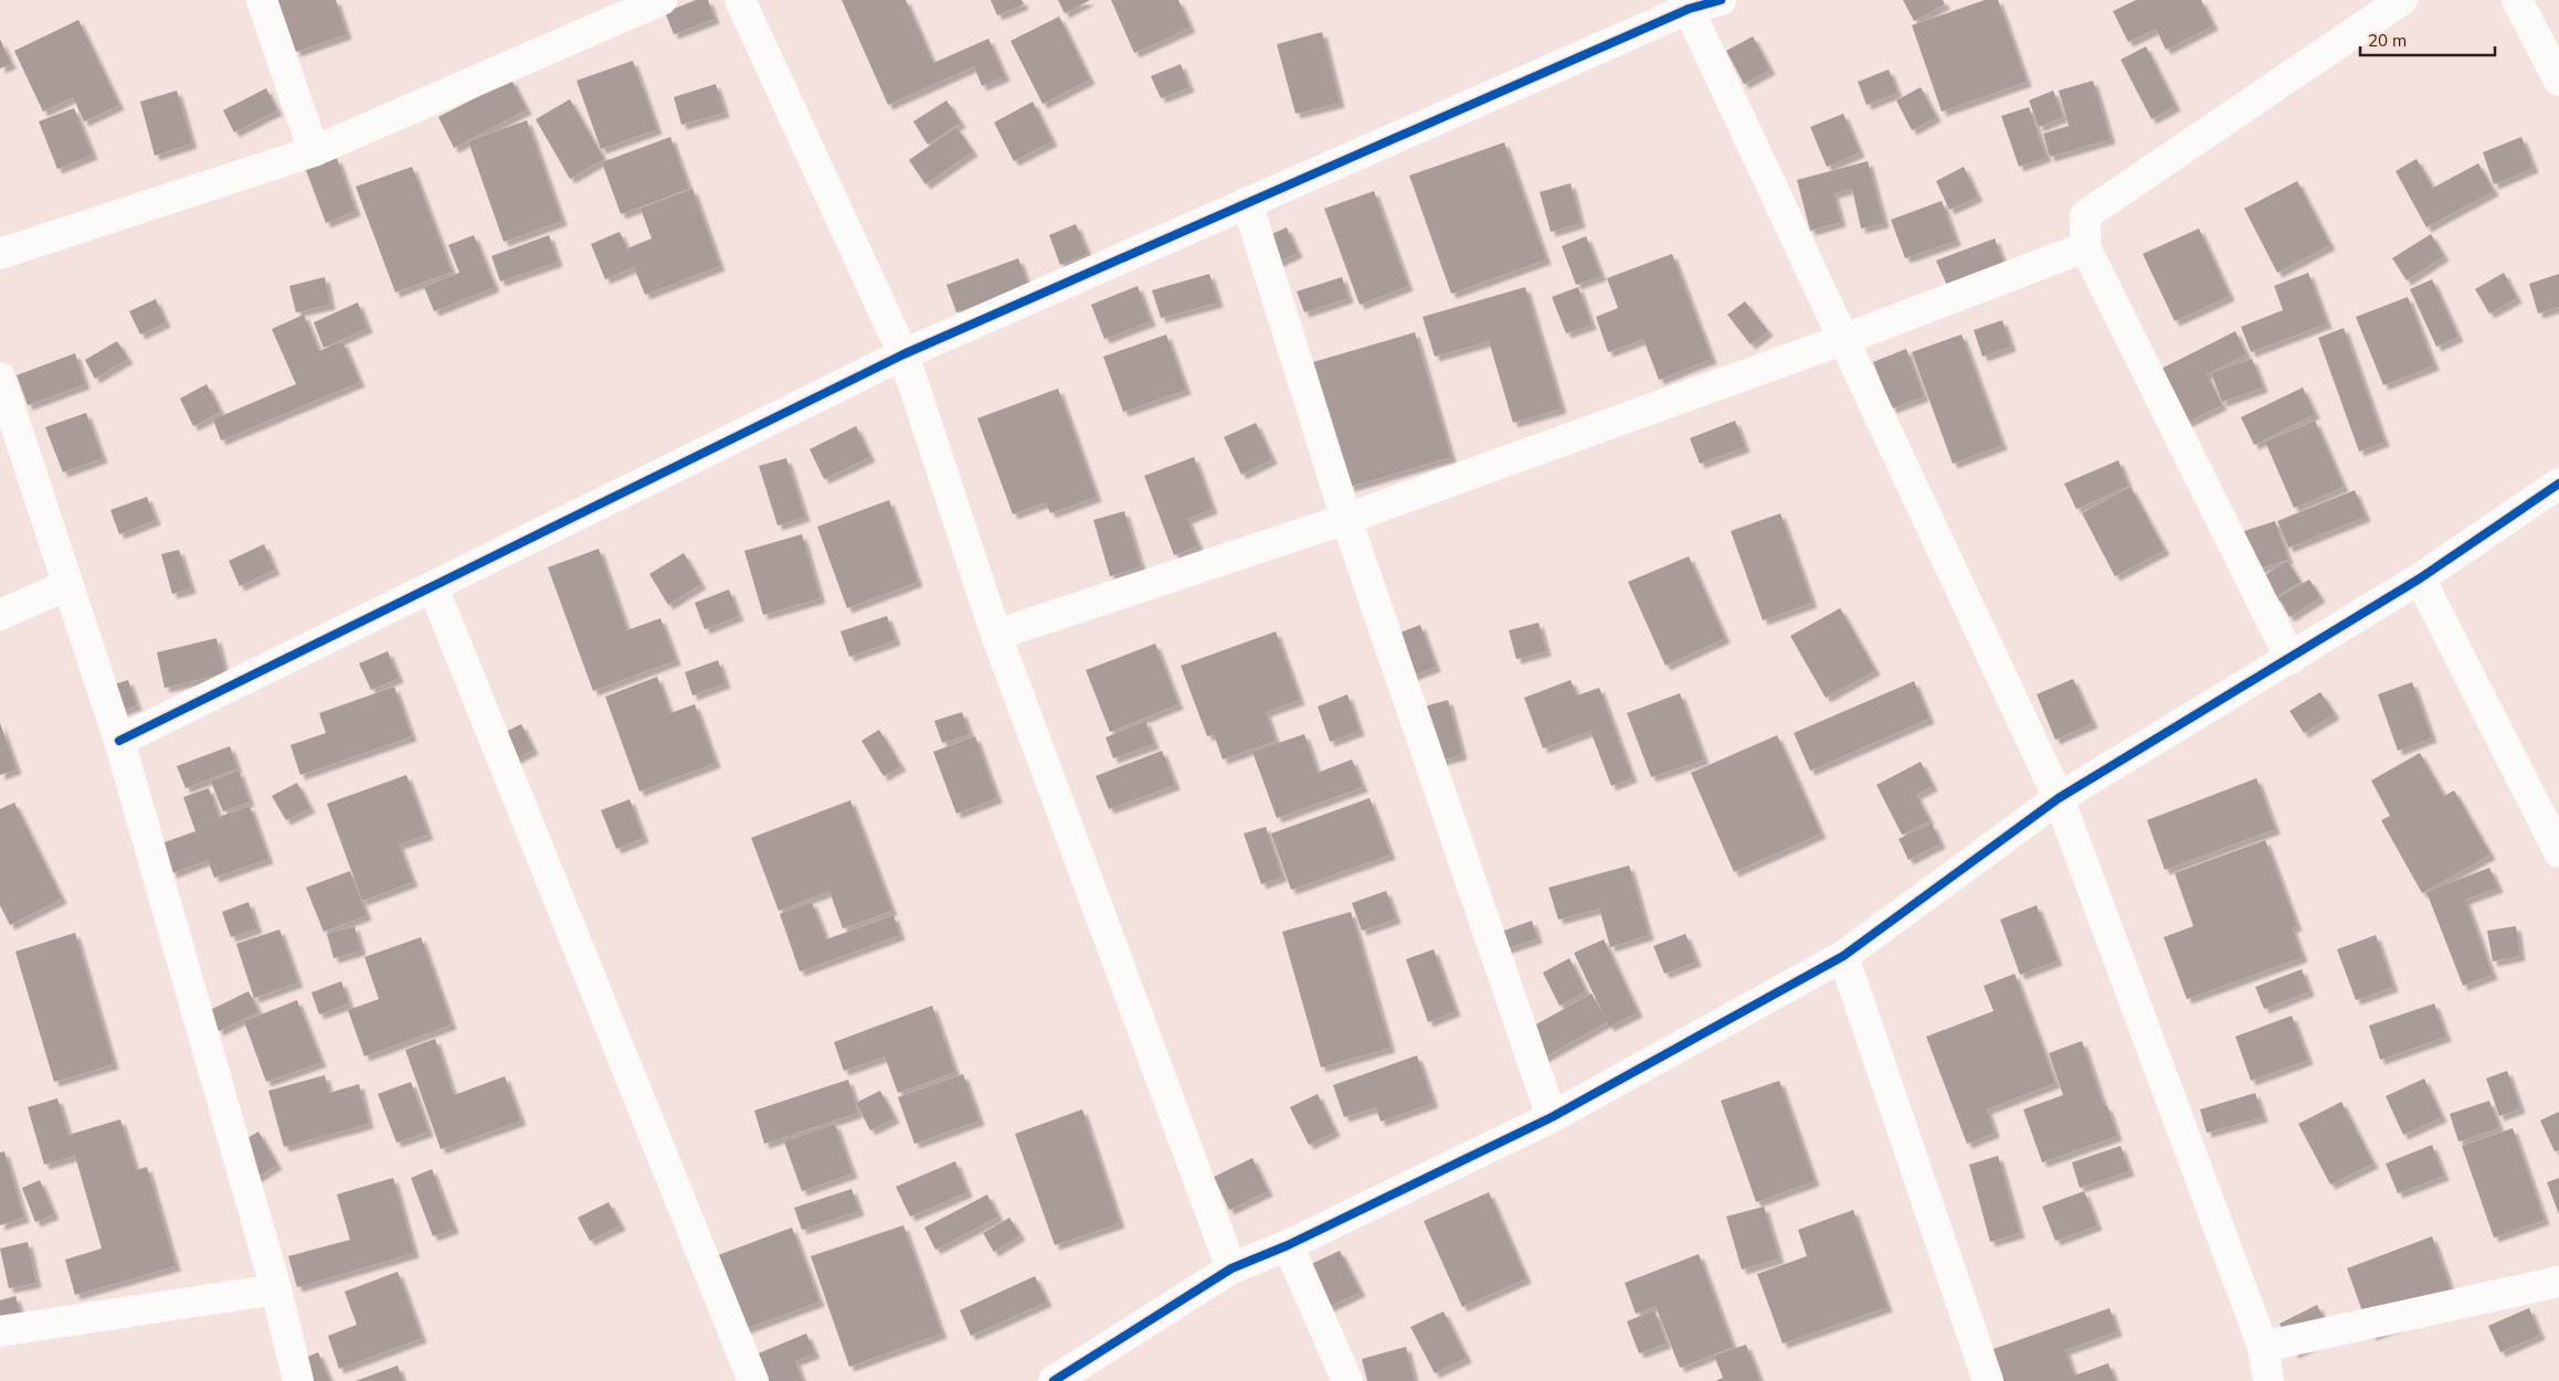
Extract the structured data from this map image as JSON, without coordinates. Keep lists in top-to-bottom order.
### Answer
{
  "scale_bar": "20 m"
}
